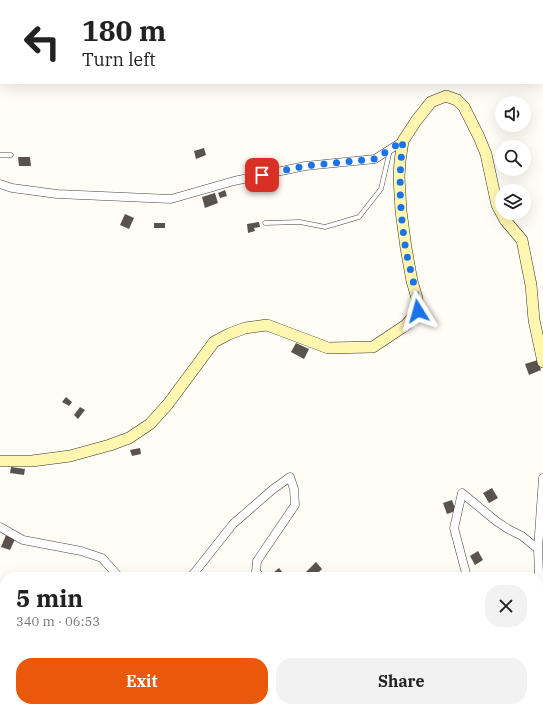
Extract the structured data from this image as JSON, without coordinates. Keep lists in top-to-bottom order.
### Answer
{
  "page": {
    "turn": ["180 m", "Turn left"],
    "heading": ["5 min", "340 m · 06:53"],
    "buttons": ["Exit", "Share"]
  }
}
